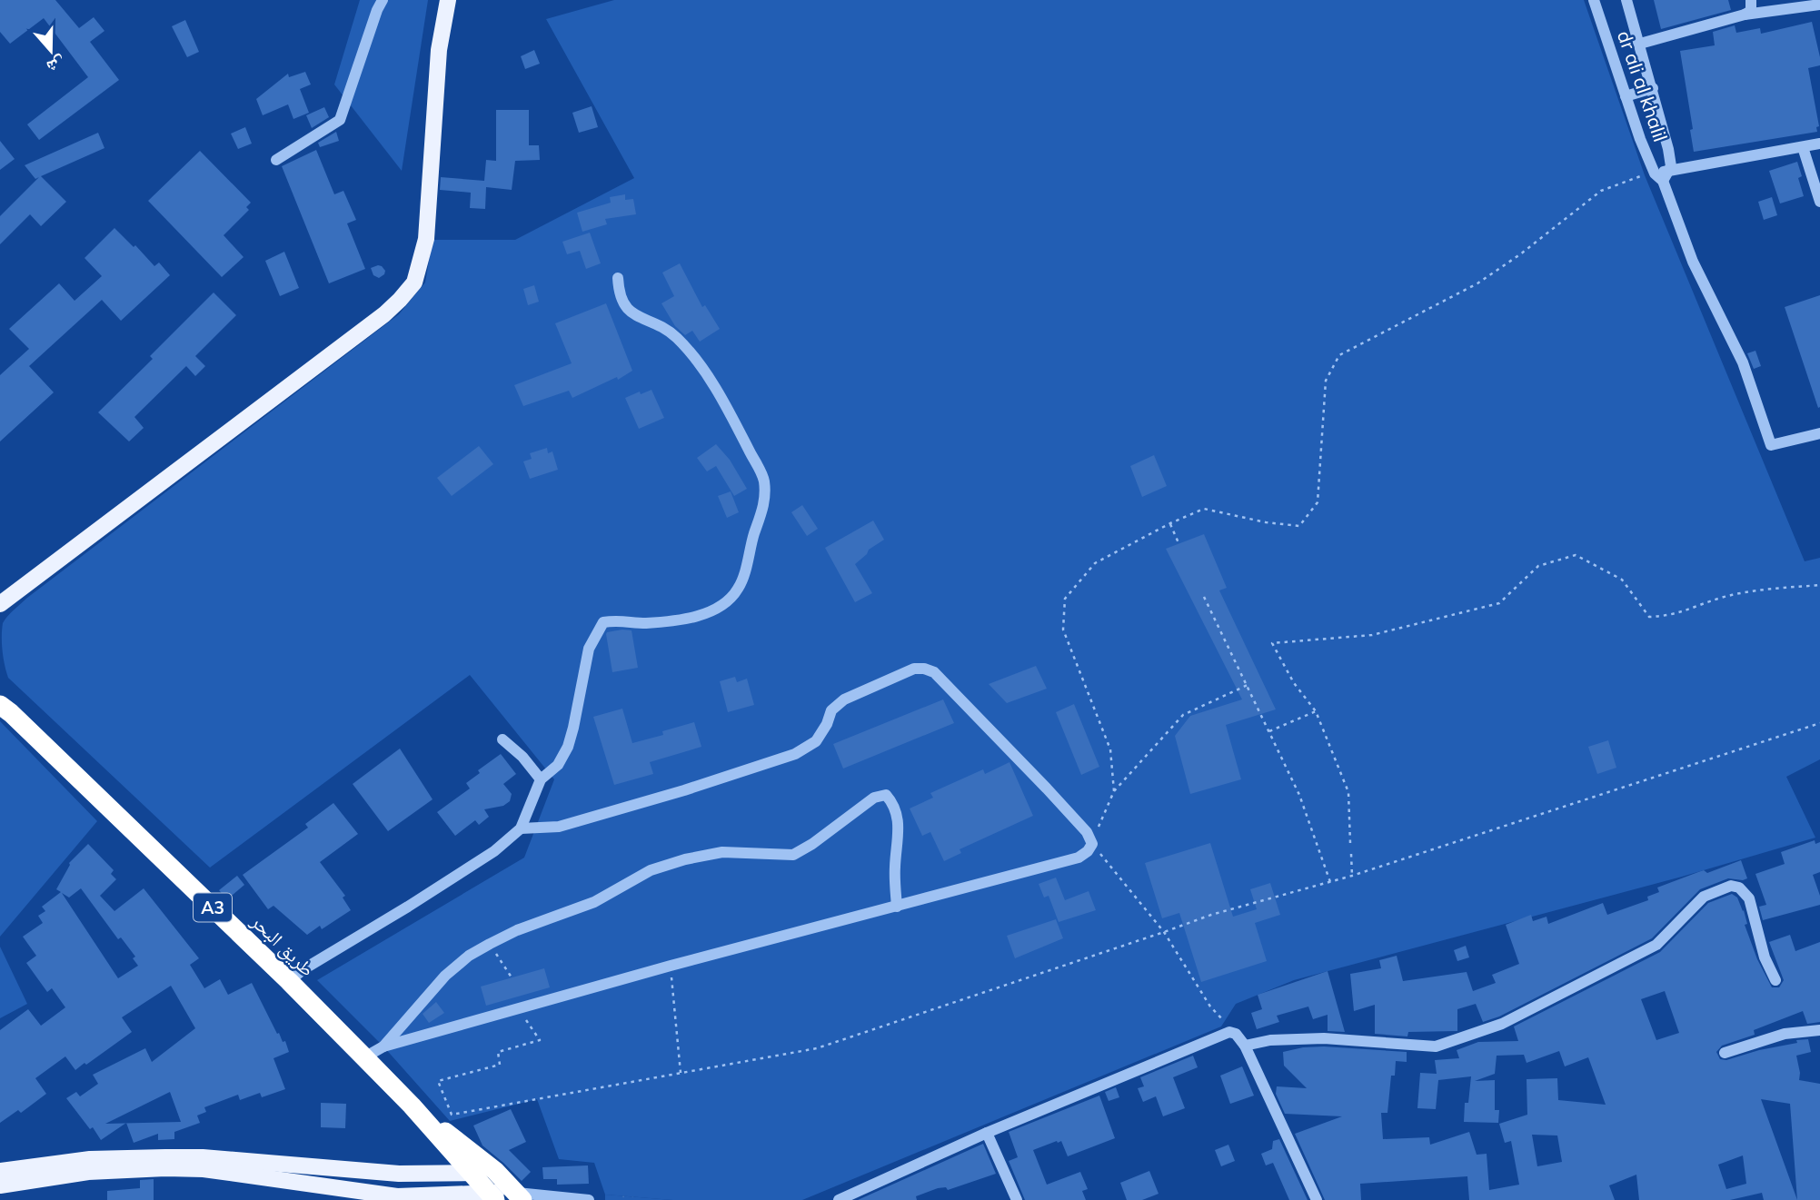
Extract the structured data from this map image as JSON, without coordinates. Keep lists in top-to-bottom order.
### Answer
{
  "streets": {
    "highway": ["A3", "طريق البحر"],
    "street": ["dr ali al khalil"]
  },
  "north": "bottom"
}
